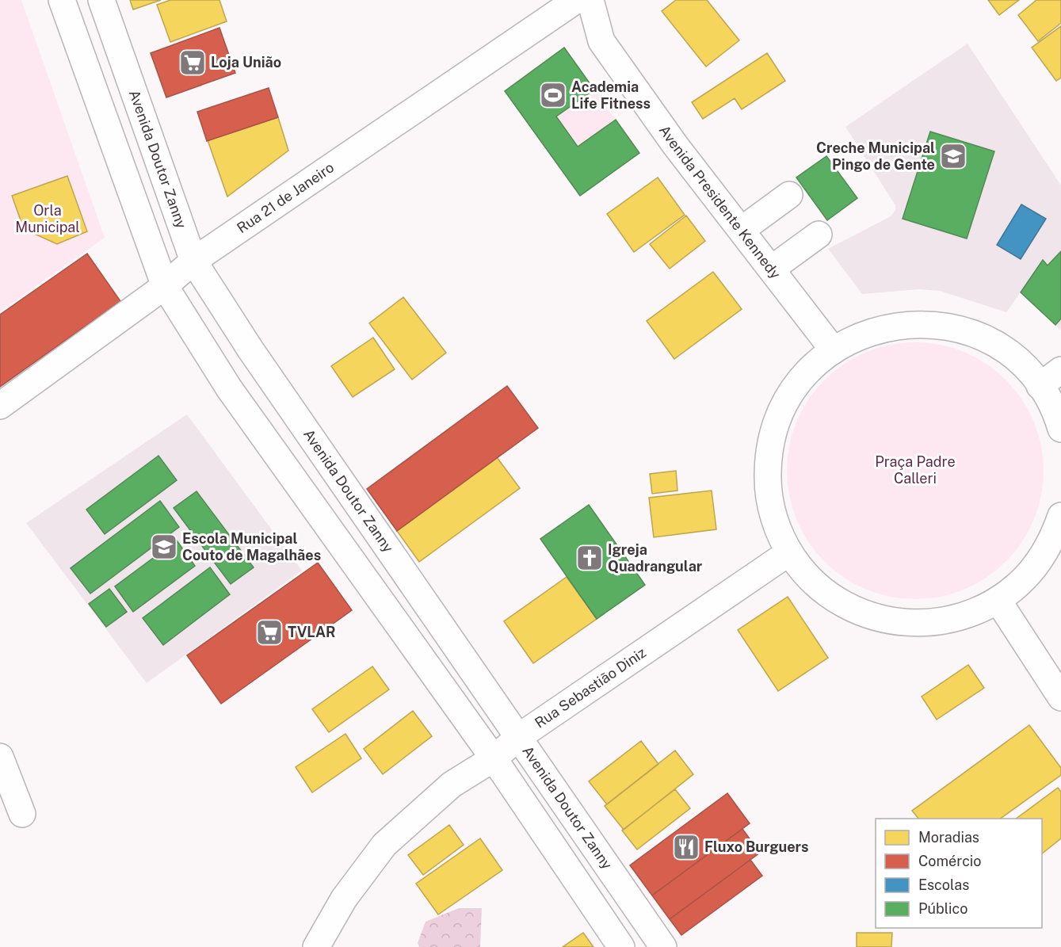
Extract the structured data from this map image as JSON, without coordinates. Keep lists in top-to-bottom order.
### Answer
{
  "streets": {
    "street": [
      "Avenida Doutor Zanny",
      "Rua 21 de Janeiro",
      "Avenida Presidente Kennedy",
      "Rua Sebastião Diniz"
    ]
  },
  "crossings": [
    ["Avenida Doutor Zanny", "Rua 21 de Janeiro"],
    ["Avenida Doutor Zanny", "Rua Sebastião Diniz"]
  ],
  "parks": ["Orla Municipal", "Praça Padre Calleri"],
  "places": {
    "supermarket": ["Loja União", "TVLAR"],
    "sports": ["Academia Life Fitness"],
    "school or university": ["Creche Municipal Pingo de Gente", "Escola Municipal Couto de Magalhães"],
    "church": ["Igreja Quadrangular"],
    "restaurant": ["Fluxo Burguers"]
  },
  "legend": [
    "Moradias",
    "Comércio",
    "Escolas",
    "Público"
  ]
}
